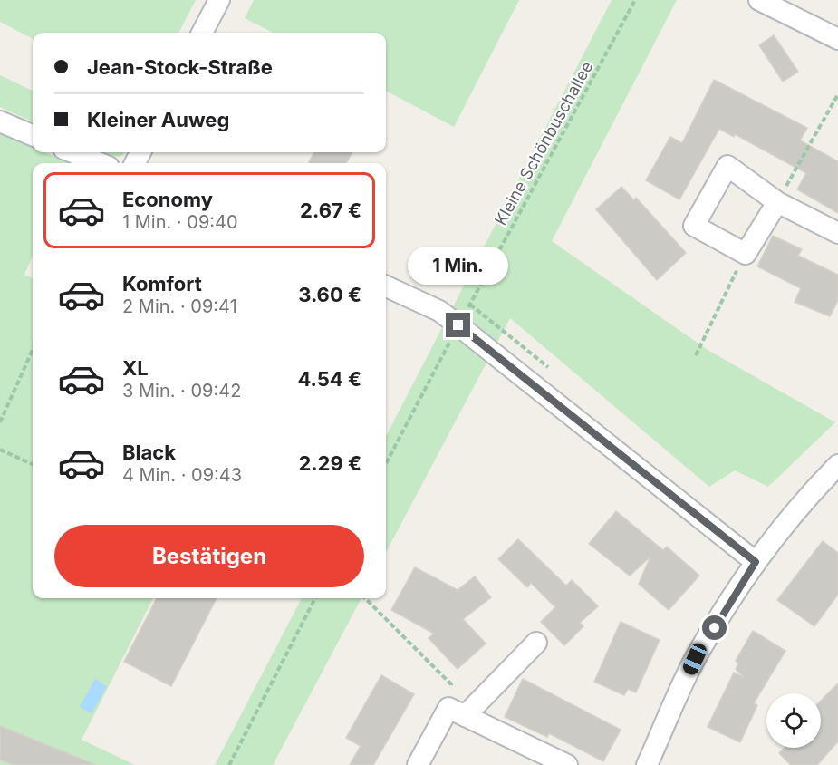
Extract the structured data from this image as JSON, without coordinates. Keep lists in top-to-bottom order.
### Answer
{
  "streets": {
    "path": ["Kleine Schönbuschallee"]
  },
  "page": {
    "banner": ["Jean-Stock-Straße", "Kleiner Auweg"],
    "list": [
      {
        "name": "Economy",
        "note": "1 Min. · 09:40",
        "value": "2.67 €"
      },
      {
        "name": "Komfort",
        "note": "2 Min. · 09:41",
        "value": "3.60 €"
      },
      {
        "name": "XL",
        "note": "3 Min. · 09:42",
        "value": "4.54 €"
      },
      {
        "name": "Black",
        "note": "4 Min. · 09:43",
        "value": "2.29 €"
      }
    ],
    "bubble": "1 Min.",
    "buttons": "Bestätigen"
  }
}
